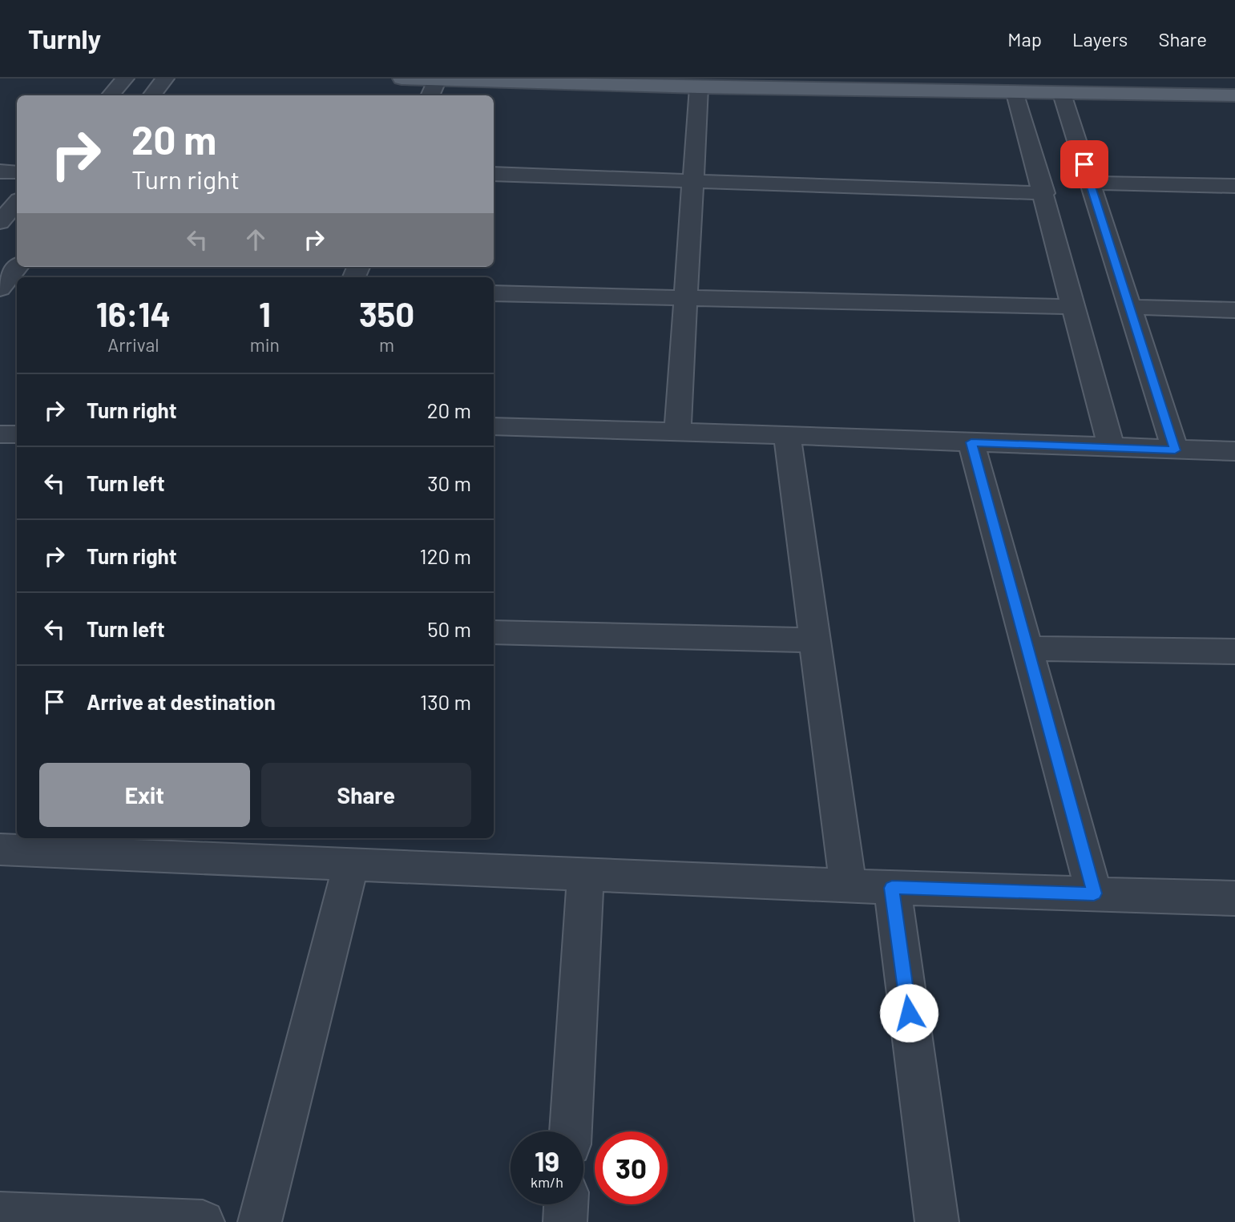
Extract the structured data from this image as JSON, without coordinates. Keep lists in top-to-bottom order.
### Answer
{
  "page": {
    "header": "Turnly",
    "nav": ["Map", "Layers", "Share"],
    "turn": ["20 m", "Turn right"],
    "eta": [
      "16:14",
      "Arrival",
      "1",
      "min",
      "350",
      "m"
    ],
    "list": [
      {
        "name": "Turn right",
        "value": "20 m"
      },
      {
        "name": "Turn left",
        "value": "30 m"
      },
      {
        "name": "Turn right",
        "value": "120 m"
      },
      {
        "name": "Turn left",
        "value": "50 m"
      },
      {
        "name": "Arrive at destination",
        "value": "130 m"
      }
    ],
    "buttons": ["Exit", "Share"],
    "speed": "19 km/h",
    "limit": "30"
  }
}
